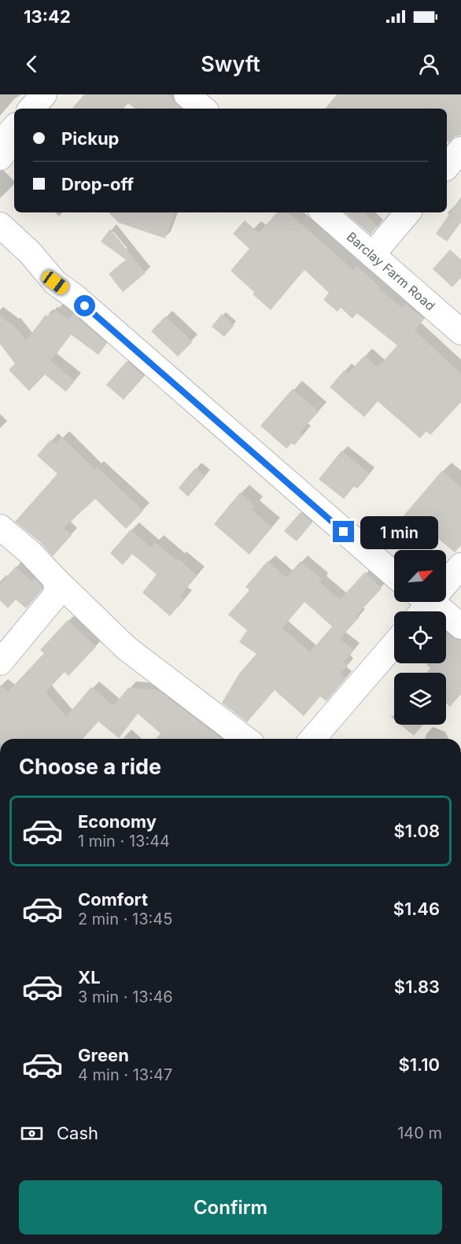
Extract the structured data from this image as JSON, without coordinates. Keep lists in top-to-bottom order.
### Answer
{
  "streets": {
    "street": ["Barclay Farm Road"]
  },
  "north": "top right",
  "page": {
    "status": "13:42",
    "header": "Swyft",
    "banner": ["Pickup", "Drop-off"],
    "bubble": "1 min",
    "heading": "Choose a ride",
    "list": [
      {
        "name": "Economy",
        "note": "1 min · 13:44",
        "value": "$1.08"
      },
      {
        "name": "Comfort",
        "note": "2 min · 13:45",
        "value": "$1.46"
      },
      {
        "name": "XL",
        "note": "3 min · 13:46",
        "value": "$1.83"
      },
      {
        "name": "Green",
        "note": "4 min · 13:47",
        "value": "$1.10"
      }
    ],
    "pay": ["Cash", "140 m"],
    "buttons": "Confirm"
  }
}
